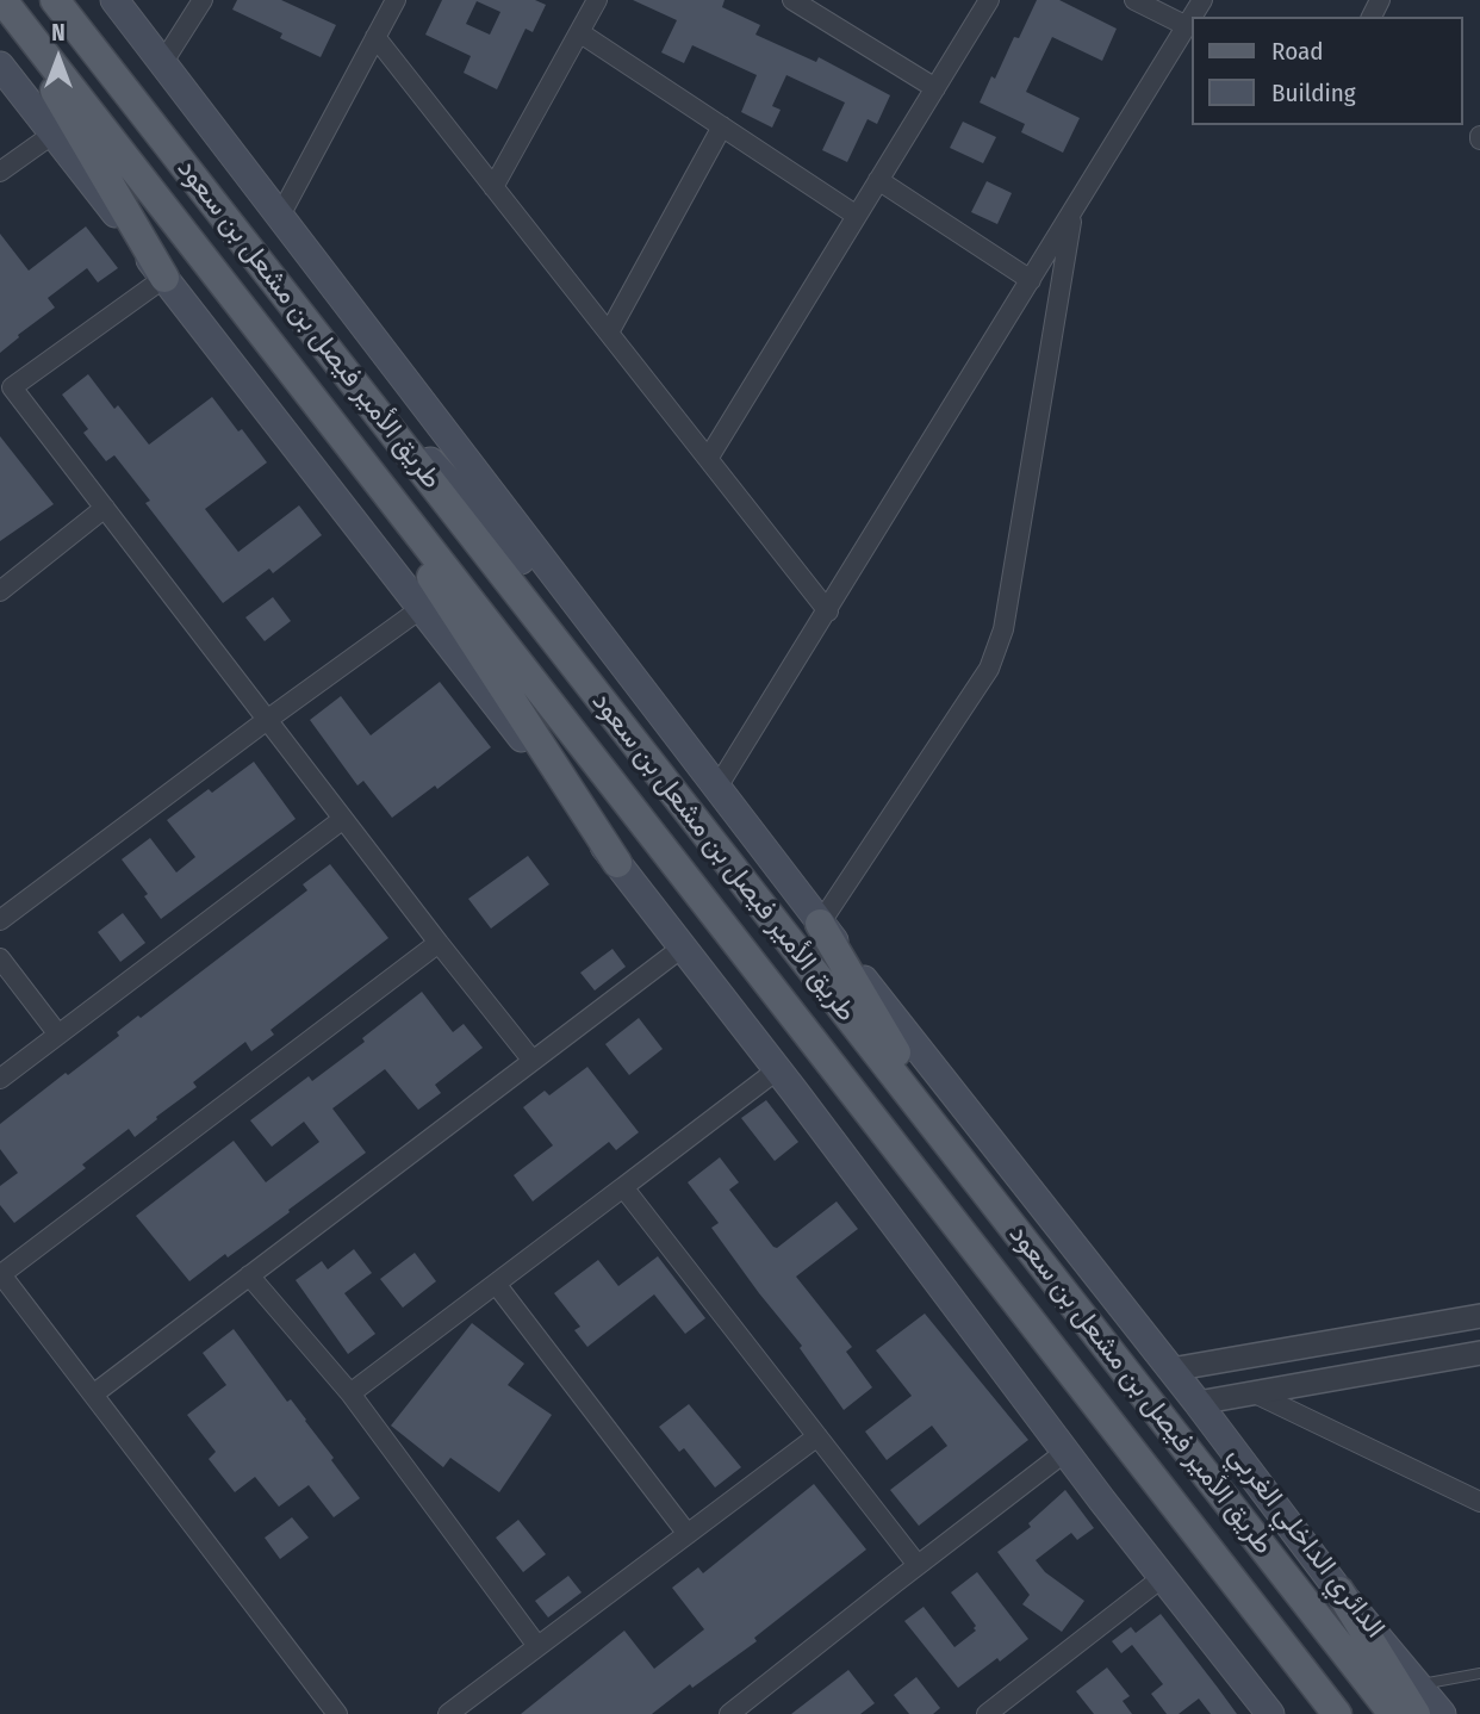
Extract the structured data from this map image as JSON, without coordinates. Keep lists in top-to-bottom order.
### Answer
{
  "streets": {
    "main road": ["طريق الأمير فيصل بن مشعل بن سعود", "الدائري الداخلي الغربي"]
  },
  "legend": ["Road", "Building"],
  "north": "top"
}
